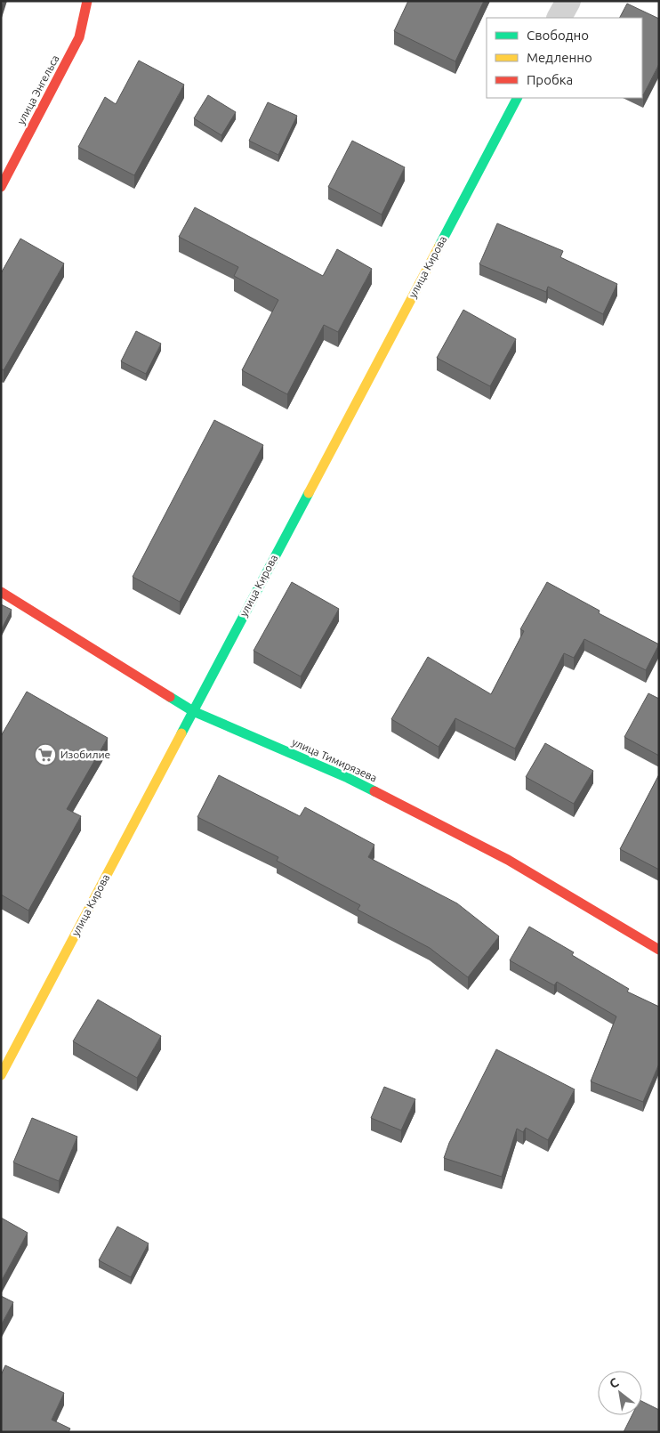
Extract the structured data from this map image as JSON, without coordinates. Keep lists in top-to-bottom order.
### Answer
{
  "streets": {
    "street": ["улица Энгельса", "улица Кирова", "улица Тимирязева"]
  },
  "crossings": [
    ["улица Кирова", "улица Тимирязева"]
  ],
  "places": {
    "supermarket": ["Изобилие"]
  },
  "legend": ["Свободно", "Медленно", "Пробка"],
  "north": "top left"
}
